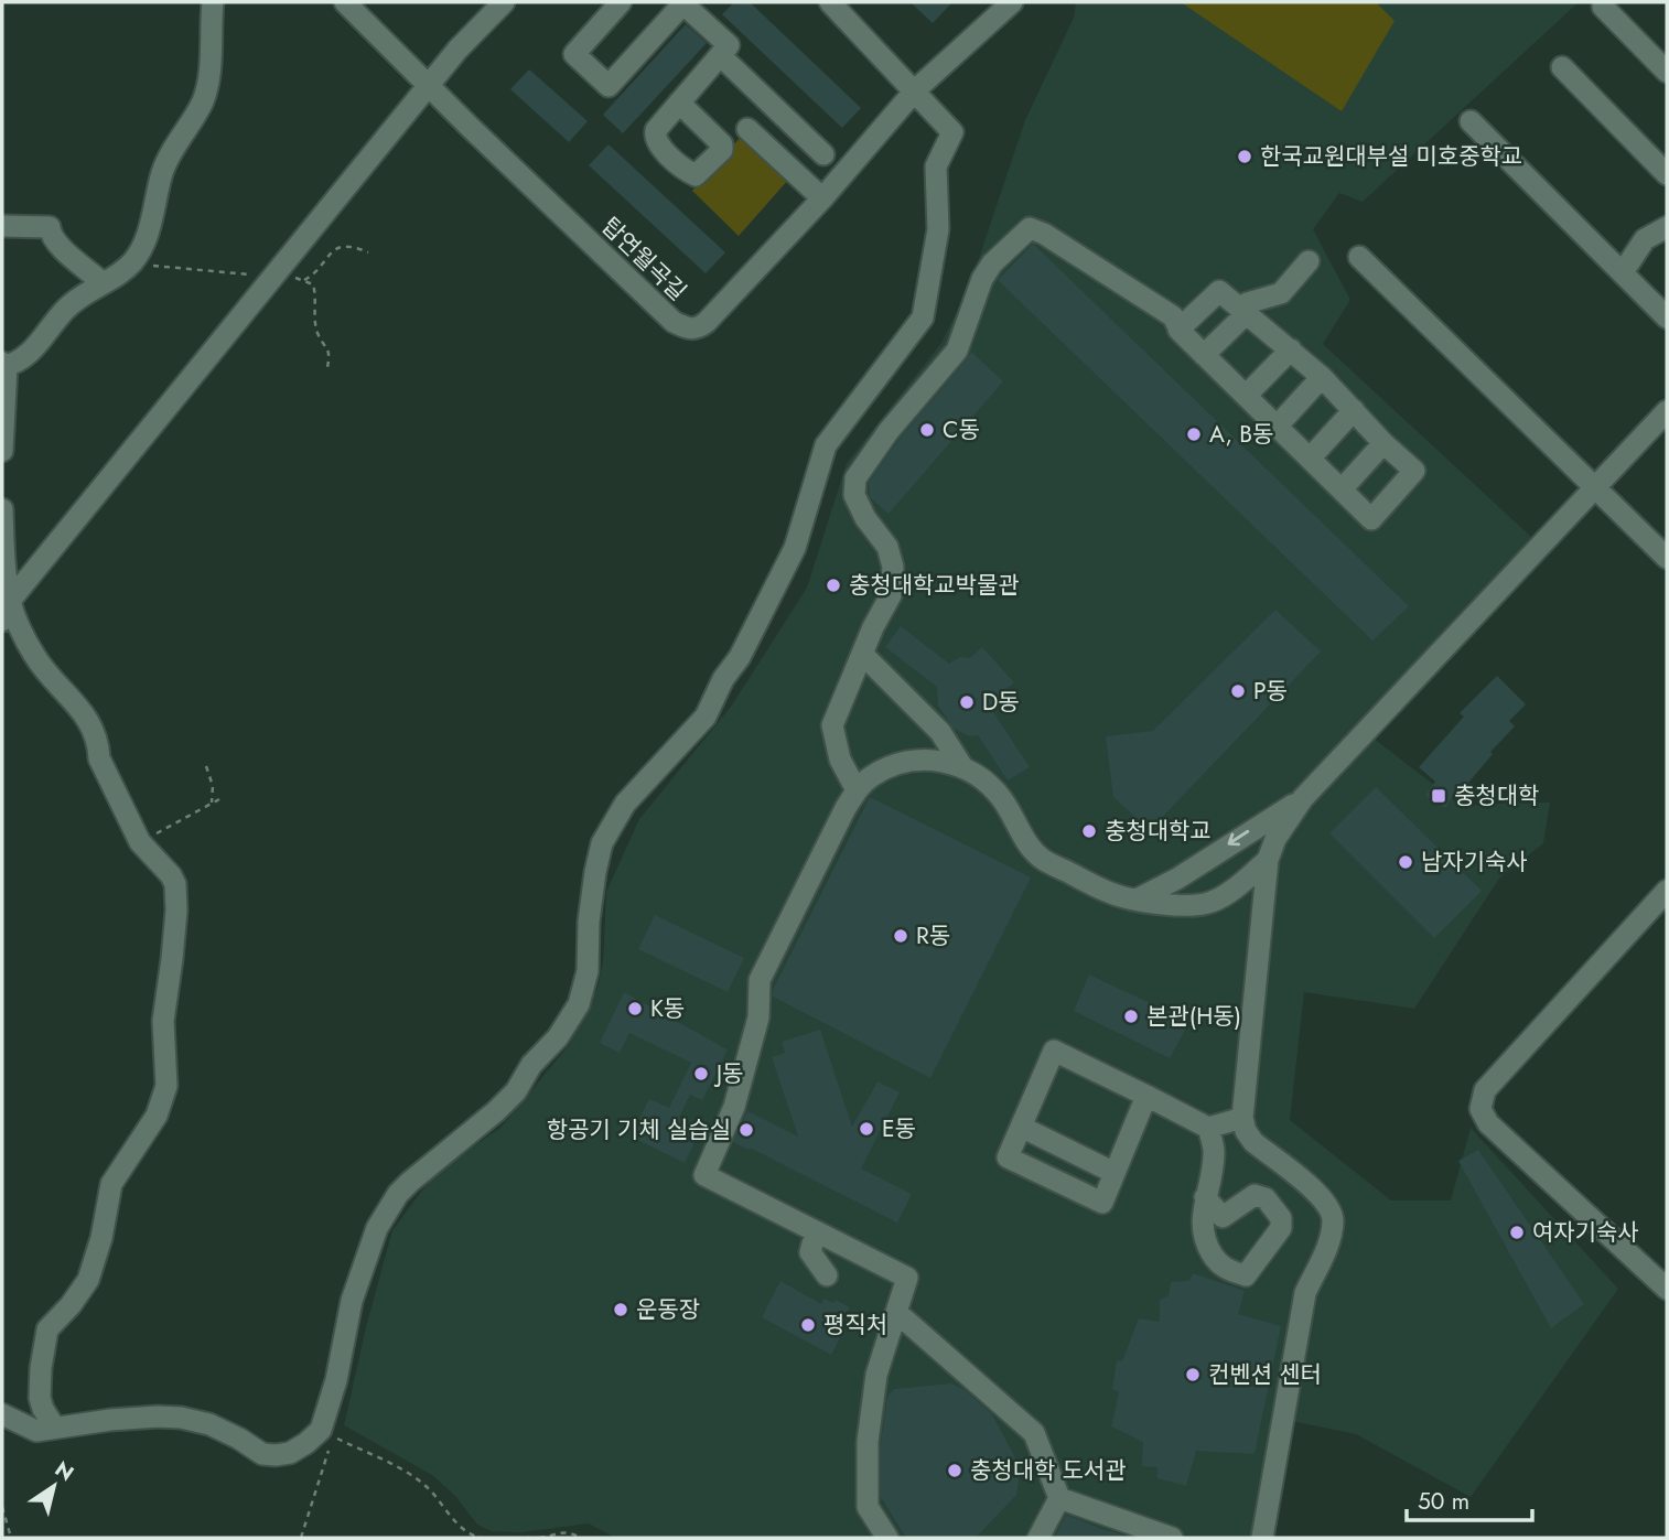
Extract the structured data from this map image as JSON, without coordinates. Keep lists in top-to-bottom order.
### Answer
{
  "streets": {
    "street": ["탑연월곡길"]
  },
  "places": {
    "other": [
      "한국교원대부설 미호중학교",
      "C동",
      "A, B동",
      "충청대학교박물관",
      "P동",
      "D동",
      "충청대학교",
      "남자기숙사",
      "R동",
      "K동",
      "본관(H동)",
      "J동",
      "E동",
      "항공기 기체 실습실",
      "여자기숙사",
      "운동장",
      "평직처",
      "컨벤션 센터",
      "충청대학 도서관"
    ],
    "transit": ["충청대학"]
  },
  "scale_bar": "50 m",
  "north": "top right"
}
